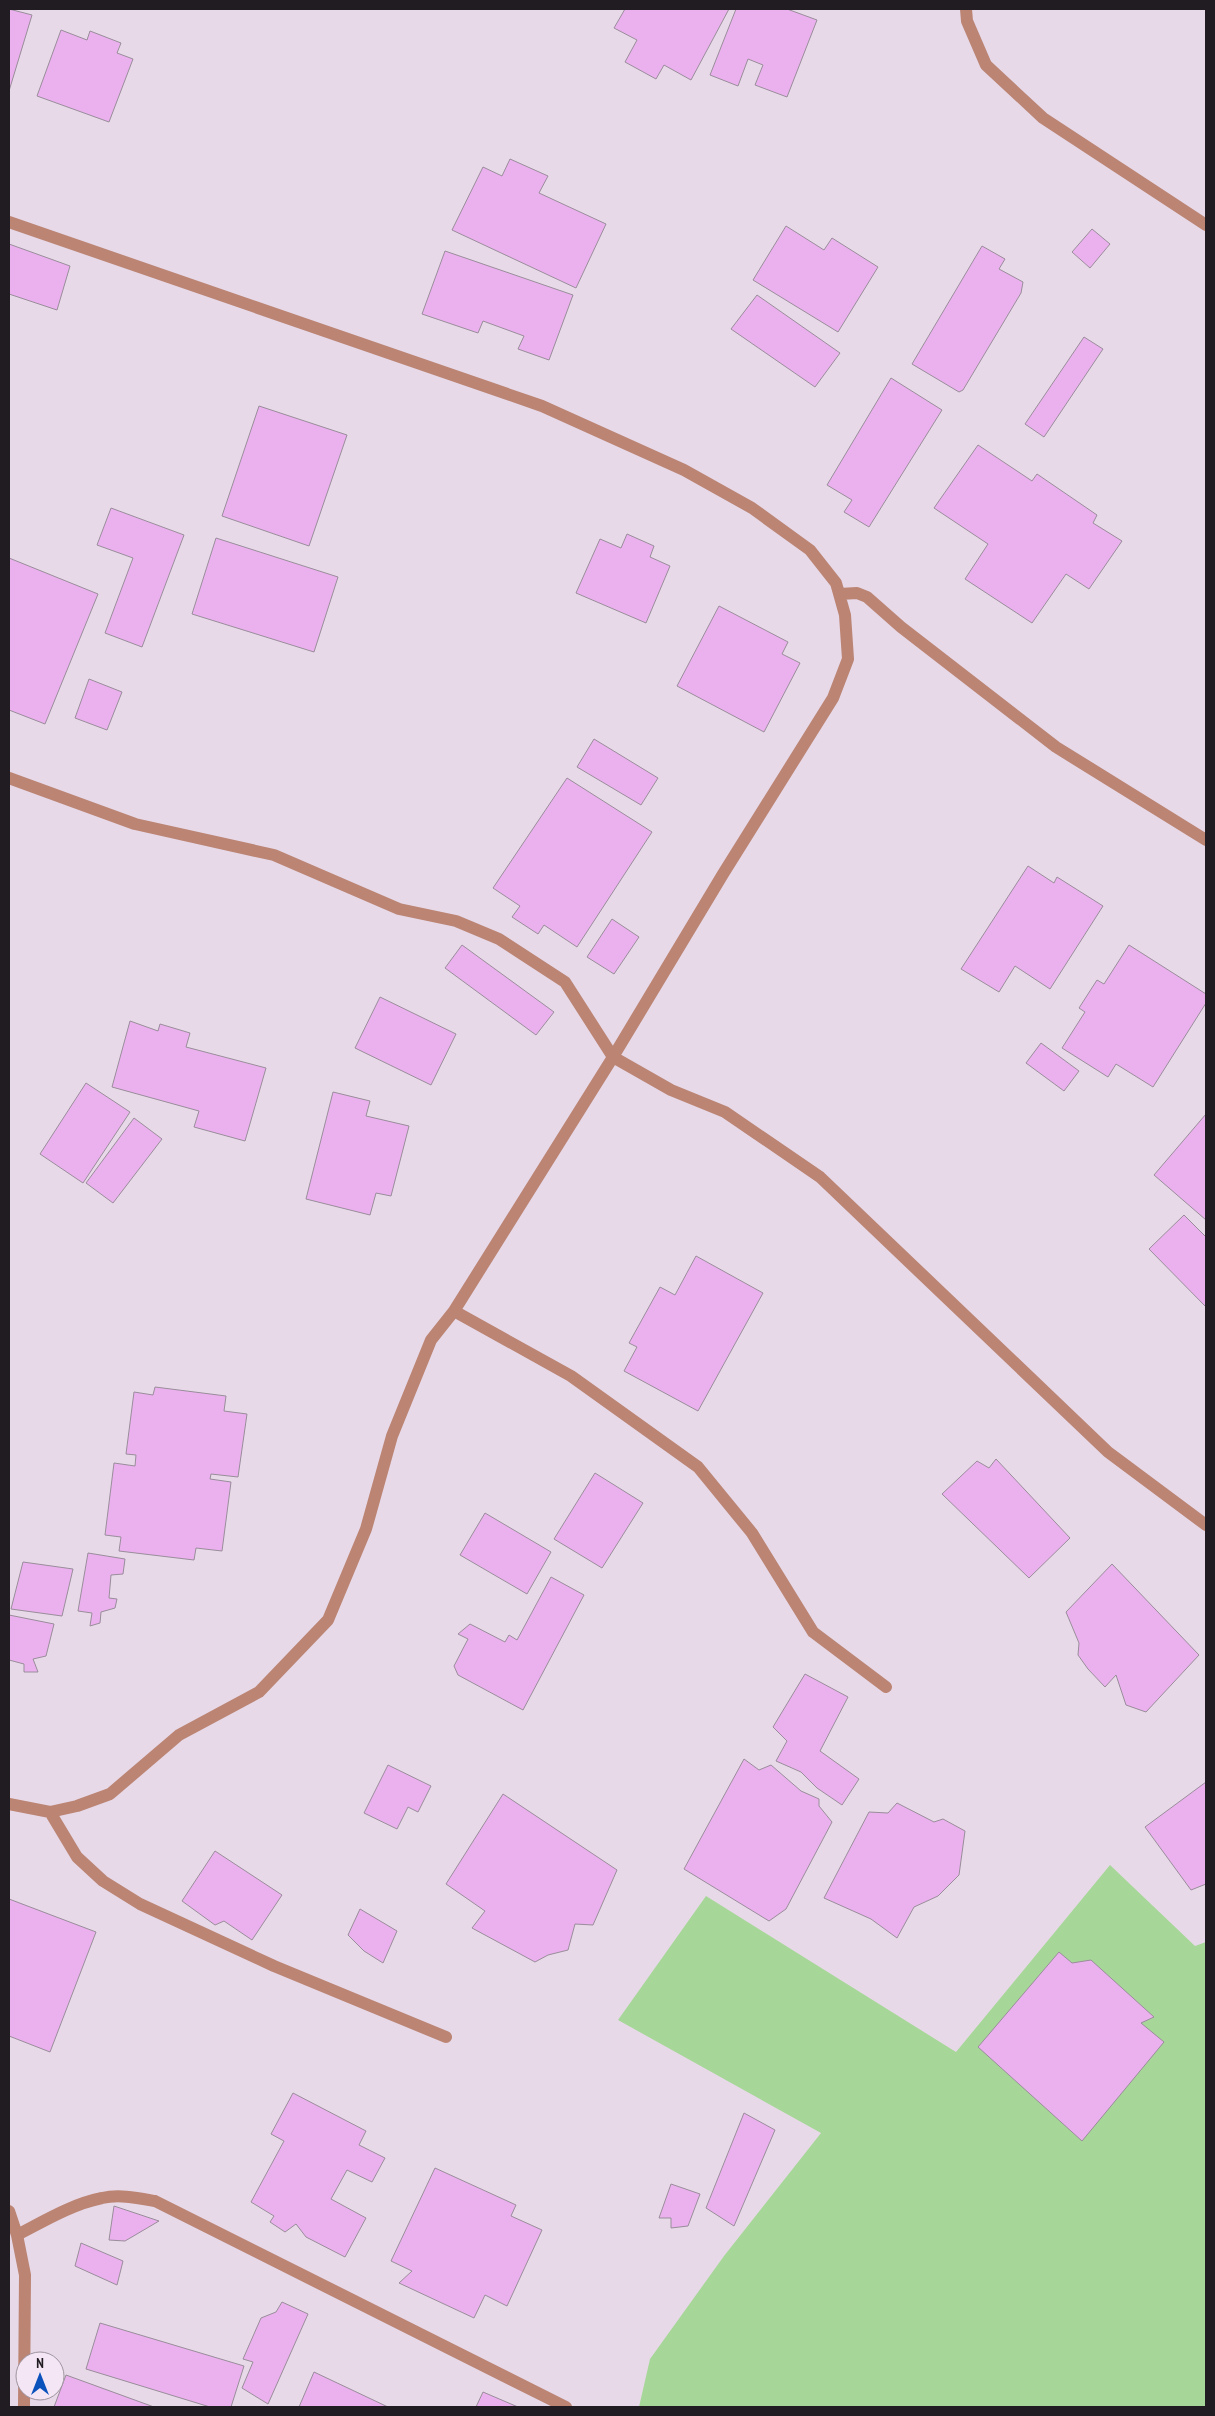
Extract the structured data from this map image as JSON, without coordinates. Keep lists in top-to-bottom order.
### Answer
{
  "north": "top"
}
